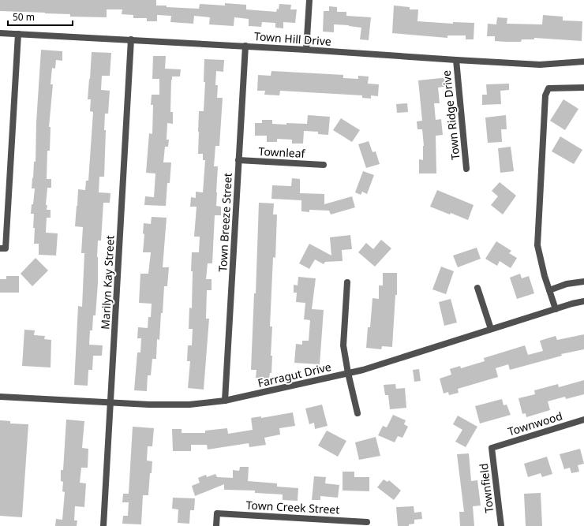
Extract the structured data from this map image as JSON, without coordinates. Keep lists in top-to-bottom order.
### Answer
{
  "streets": {
    "street": [
      "Town Hill Drive",
      "Town Ridge Drive",
      "Townleaf",
      "Town Breeze Street",
      "Marilyn Kay Street",
      "Farragut Drive",
      "Townwood",
      "Townfield",
      "Town Creek Street"
    ]
  },
  "crossings": [
    ["Town Hill Drive", "Town Ridge Drive"],
    ["Town Hill Drive", "Town Breeze Street"],
    ["Town Hill Drive", "Marilyn Kay Street"],
    ["Townleaf", "Town Breeze Street"],
    ["Town Breeze Street", "Farragut Drive"],
    ["Marilyn Kay Street", "Farragut Drive"],
    ["Townwood", "Townfield"]
  ],
  "scale_bar": "50 m"
}
